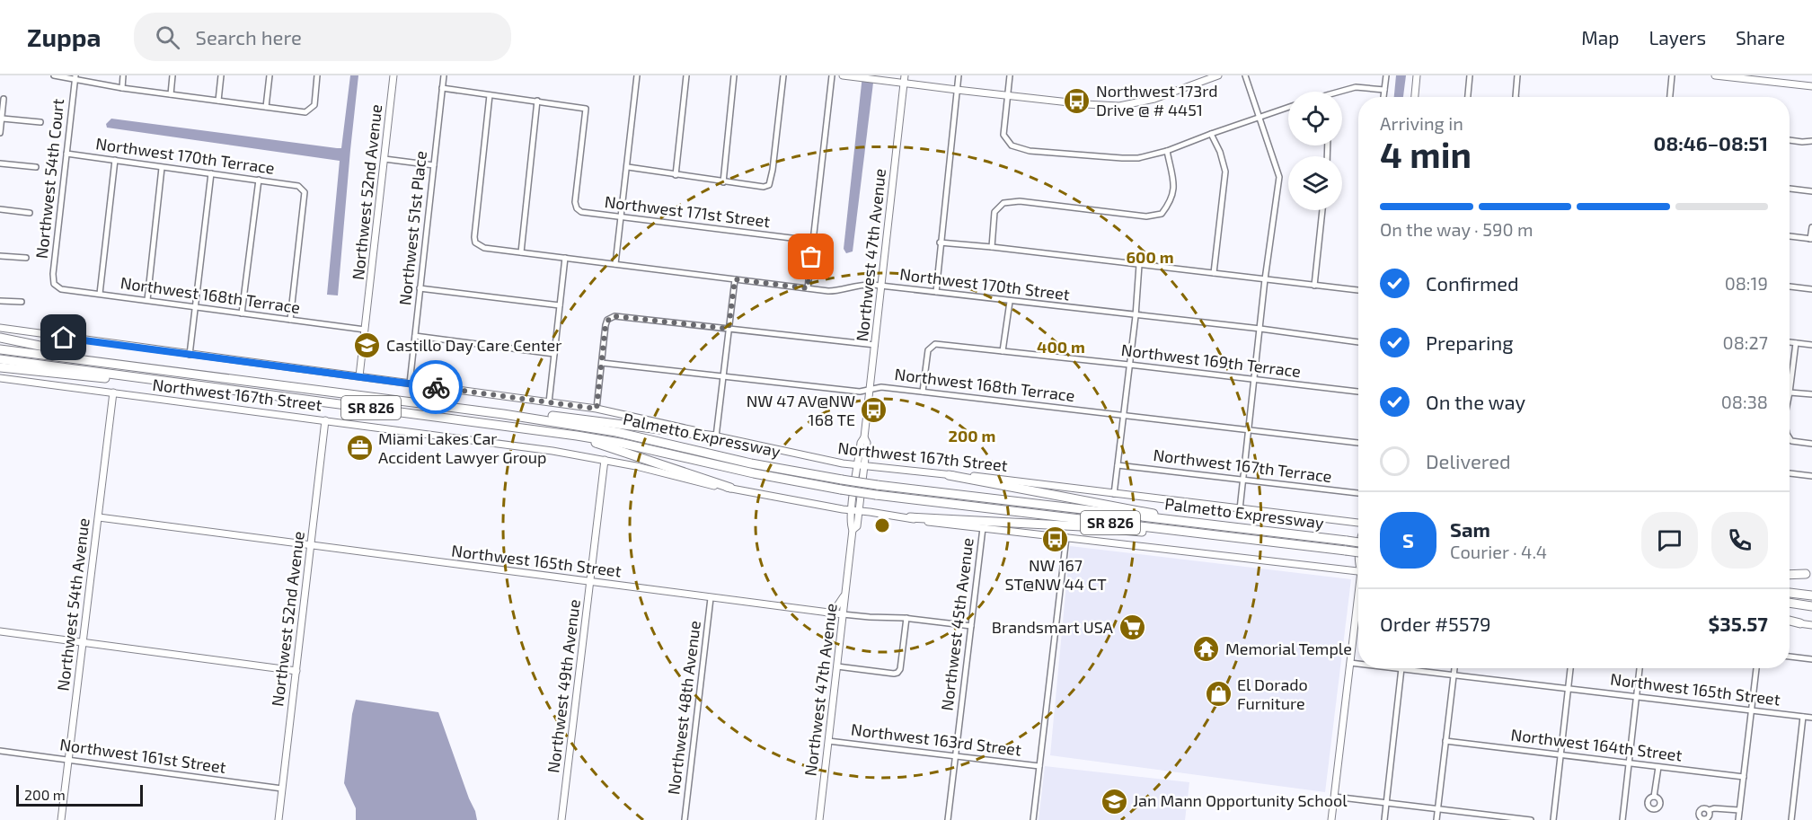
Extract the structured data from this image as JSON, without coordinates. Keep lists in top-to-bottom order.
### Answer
{
  "streets": {
    "highway": ["SR 826", "Palmetto Expressway"],
    "street": [
      "Northwest 170th Terrace",
      "Northwest 54th Court",
      "Northwest 52nd Avenue",
      "Northwest 171st Street",
      "Northwest 51st Place",
      "Northwest 47th Avenue",
      "Northwest 170th Street",
      "Northwest 168th Terrace",
      "Northwest 169th Terrace",
      "Northwest 167th Street",
      "Northwest 167th Terrace",
      "Northwest 165th Street",
      "Northwest 54th Avenue",
      "Northwest 45th Avenue",
      "Northwest 49th Avenue",
      "Northwest 48th Avenue",
      "Northwest 163rd Street",
      "Northwest 164th Street",
      "Northwest 161st Street"
    ]
  },
  "crossings": [
    ["Northwest 170th Terrace", "Northwest 54th Court"],
    ["Northwest 170th Terrace", "Northwest 168th Terrace"],
    ["Northwest 54th Court", "Northwest 168th Terrace"],
    ["Northwest 52nd Avenue", "Northwest 168th Terrace"],
    ["Northwest 52nd Avenue", "Northwest 167th Street"],
    ["Northwest 52nd Avenue", "Northwest 165th Street"],
    ["Northwest 52nd Avenue", "Northwest 161st Street"],
    ["Northwest 51st Place", "Northwest 167th Street"],
    ["Northwest 47th Avenue", "Northwest 170th Street"],
    ["Northwest 47th Avenue", "Northwest 168th Terrace"],
    ["Northwest 47th Avenue", "Northwest 167th Street"],
    ["Northwest 47th Avenue", "Northwest 165th Street"],
    ["Northwest 47th Avenue", "Northwest 163rd Street"],
    ["Northwest 168th Terrace", "Northwest 169th Terrace"],
    ["Northwest 167th Street", "Northwest 54th Avenue"],
    ["Northwest 167th Street", "Northwest 49th Avenue"],
    ["Northwest 165th Street", "Northwest 54th Avenue"],
    ["Northwest 165th Street", "Northwest 45th Avenue"],
    ["Northwest 165th Street", "Northwest 49th Avenue"],
    ["Northwest 165th Street", "Northwest 48th Avenue"],
    ["Northwest 54th Avenue", "Northwest 161st Street"],
    ["Northwest 45th Avenue", "Northwest 163rd Street"]
  ],
  "places": {
    "bus stop": ["Northwest 173rd Drive @ # 4451", "NW 47 AV@NW 168 TE", "NW 167 ST@NW 44 CT"],
    "school or university": ["Castillo Day Care Center", "Jan Mann Opportunity School"],
    "office": ["Miami Lakes Car Accident Lawyer Group"],
    "supermarket": ["Brandsmart USA"],
    "temple": ["Memorial Temple"],
    "shop": ["El Dorado Furniture"]
  },
  "scale_bar": "200 m",
  "page": {
    "header": "Zuppa",
    "search": "Search here",
    "nav": ["Map", "Layers", "Share"],
    "heading": ["4 min", "Arriving in", "08:46–08:51"],
    "panel": [
      "Sam",
      "Courier · 4.4",
      "Order #5579",
      "$35.57"
    ],
    "bar": "On the way · 590 m",
    "list": [
      ["Confirmed", "08:19"],
      ["Preparing", "08:27"],
      ["On the way", "08:38"],
      "Delivered"
    ],
    "round": "S",
    "scale": "200 m"
  },
  "rings": ["600 m", "400 m", "200 m"]
}
